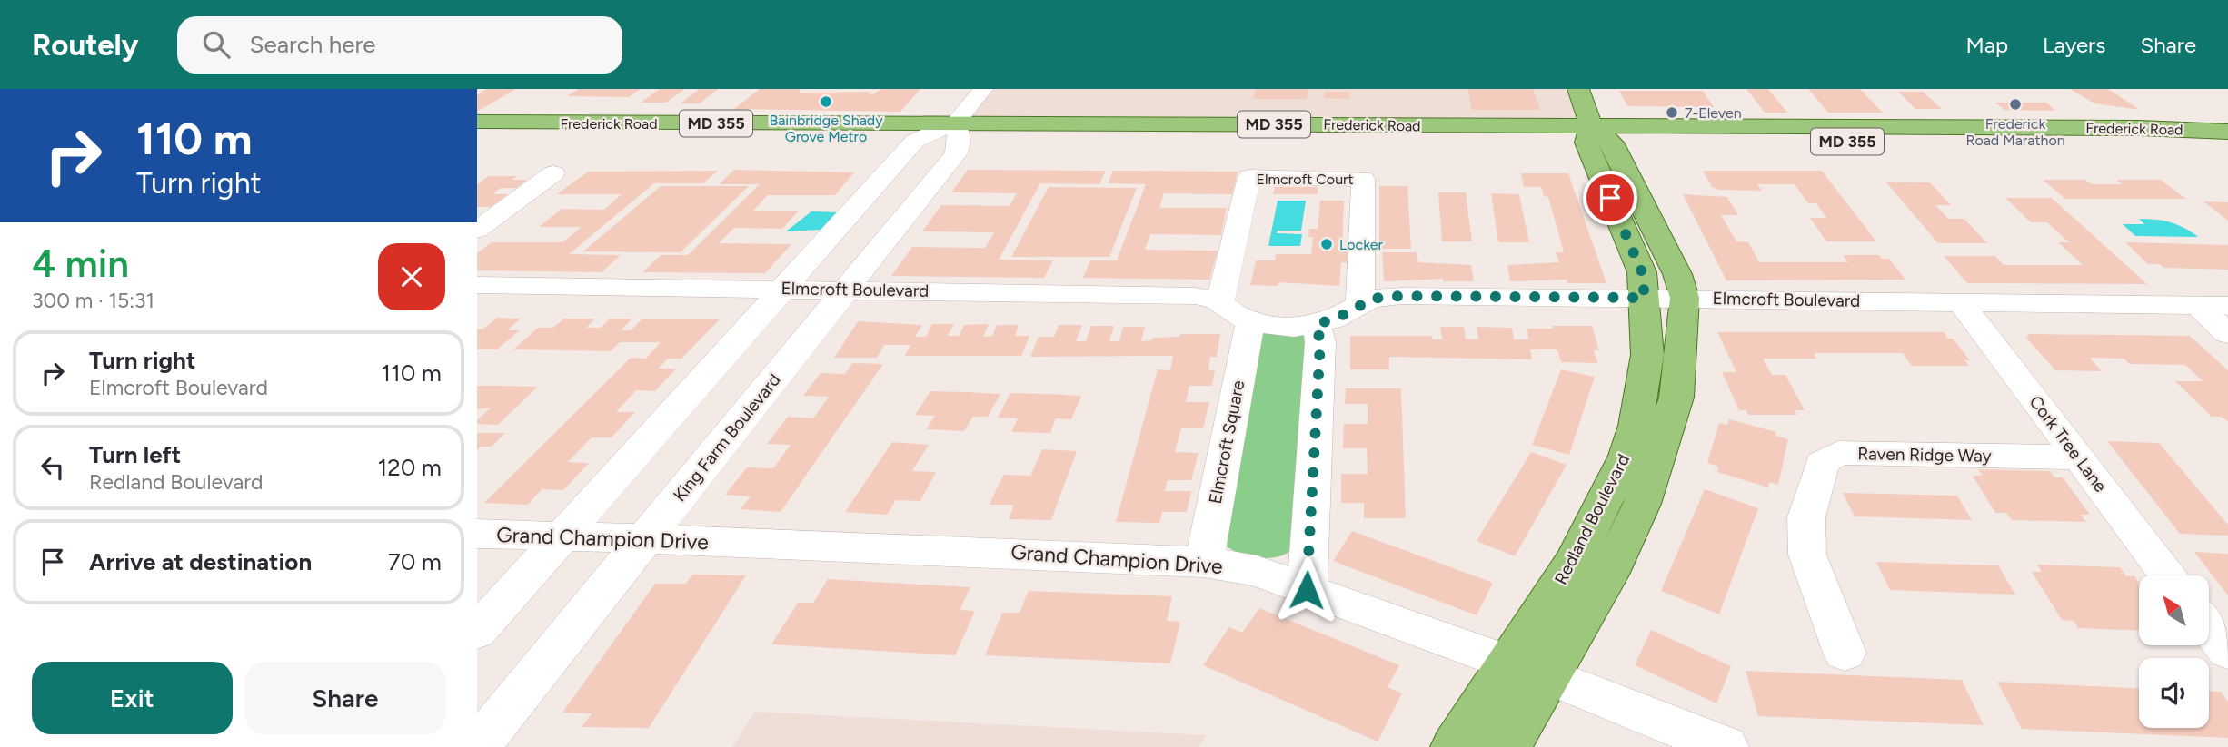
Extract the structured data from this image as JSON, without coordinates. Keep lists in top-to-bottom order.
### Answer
{
  "streets": {
    "main road": ["Frederick Road", "MD 355", "Redland Boulevard"],
    "street": [
      "Elmcroft Court",
      "Elmcroft Boulevard",
      "King Farm Boulevard",
      "Elmcroft Square",
      "Cork Tree Lane",
      "Raven Ridge Way",
      "Grand Champion Drive"
    ]
  },
  "crossings": [
    ["Frederick Road", "King Farm Boulevard"],
    ["Frederick Road", "Redland Boulevard"],
    ["Elmcroft Court", "Elmcroft Boulevard"],
    ["Elmcroft Court", "Elmcroft Square"],
    ["Elmcroft Boulevard", "King Farm Boulevard"],
    ["Elmcroft Boulevard", "Elmcroft Square"],
    ["Elmcroft Boulevard", "Cork Tree Lane"],
    ["Elmcroft Boulevard", "Redland Boulevard"],
    ["King Farm Boulevard", "Grand Champion Drive"],
    ["Elmcroft Square", "Grand Champion Drive"],
    ["Cork Tree Lane", "Raven Ridge Way"],
    ["Redland Boulevard", "Grand Champion Drive"]
  ],
  "places": [
    "Bainbridge Shady Grove Metro",
    "Frederick Road Marathon",
    "7-Eleven",
    "Locker"
  ],
  "north": "top left",
  "page": {
    "header": "Routely",
    "search": "Search here",
    "nav": ["Map", "Layers", "Share"],
    "turn": ["110 m", "Turn right"],
    "heading": ["4 min", "300 m · 15:31"],
    "list": [
      {
        "name": "Turn right",
        "note": "Elmcroft Boulevard",
        "value": "110 m"
      },
      {
        "name": "Turn left",
        "note": "Redland Boulevard",
        "value": "120 m"
      },
      {
        "name": "Arrive at destination",
        "value": "70 m"
      }
    ],
    "buttons": ["Exit", "Share"]
  }
}
